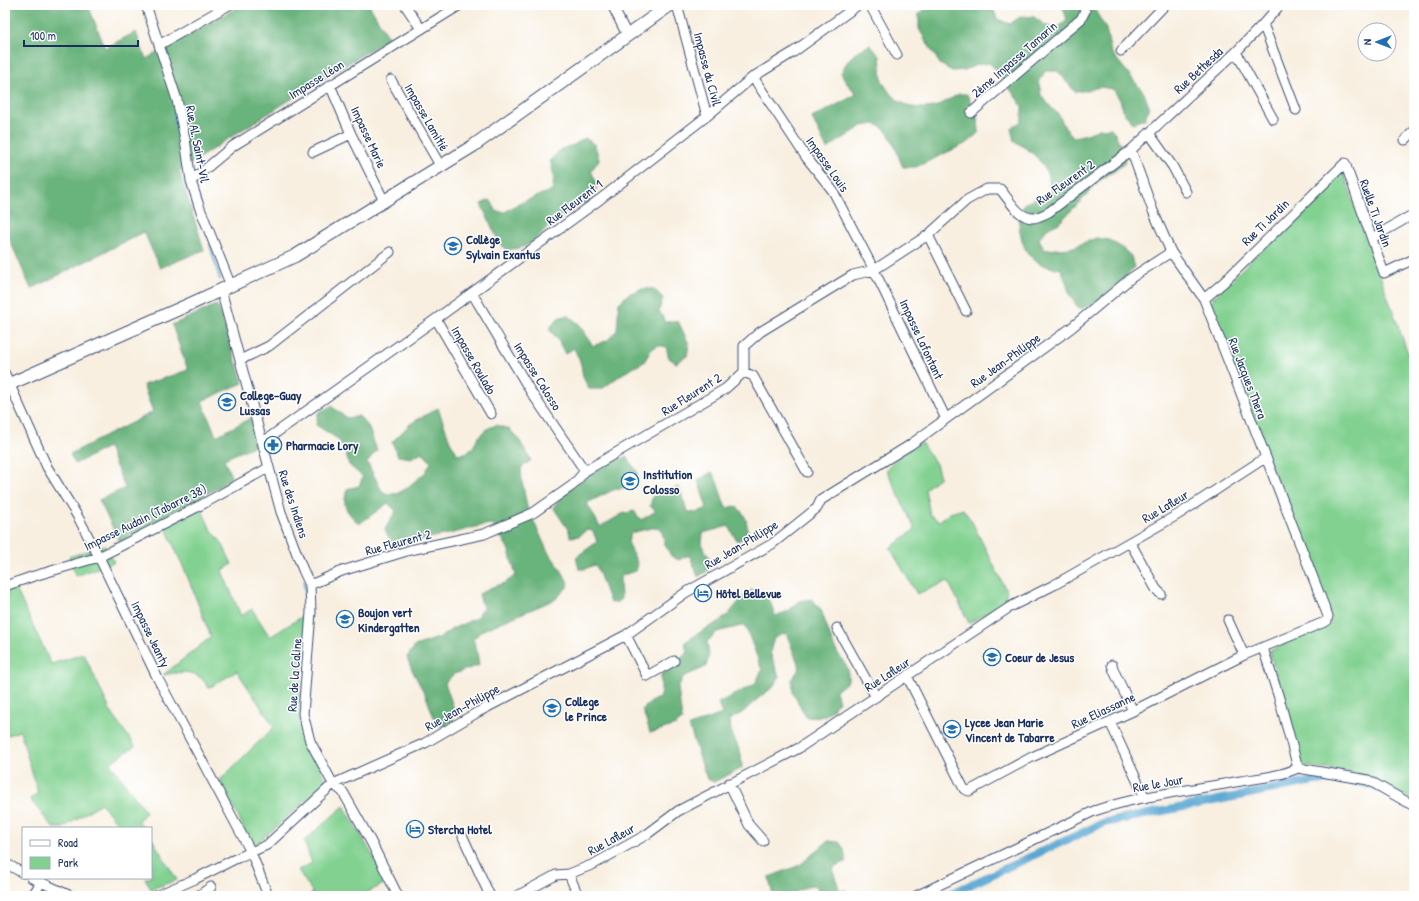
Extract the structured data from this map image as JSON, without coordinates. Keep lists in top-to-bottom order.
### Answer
{
  "streets": {
    "street": [
      "2ème Impasse Tamarin",
      "Impasse du Civil",
      "Rue Bethesda",
      "Impasse Léon",
      "Impasse Lamitié",
      "Impasse Marie",
      "Rue Al. Saint-Vil",
      "Impasse Louis",
      "Rue Fleurent 2",
      "Rue Fleurent 1",
      "Ruelle Ti Jardin",
      "Rue Ti Jardin",
      "Impasse Lafontant",
      "Impasse Roulado",
      "Rue Jean-Philippe",
      "Impasse Colosso",
      "Rue Jacques Thera",
      "Rue des Indiens",
      "Rue Lafleur",
      "Impasse Audain (Tabarre 38)",
      "Impasse Jeanty",
      "Rue de la Caline",
      "Rue Eliassanne",
      "Rue le Jour"
    ]
  },
  "crossings": [
    ["Impasse du Civil", "Rue Fleurent 1"],
    ["Rue Bethesda", "Rue Fleurent 2"],
    ["Rue Bethesda", "Rue Jacques Thera"],
    ["Impasse Léon", "Impasse Marie"],
    ["Impasse Léon", "Rue Al. Saint-Vil"],
    ["Rue Al. Saint-Vil", "Rue des Indiens"],
    ["Impasse Louis", "Rue Fleurent 2"],
    ["Impasse Louis", "Rue Fleurent 1"],
    ["Impasse Louis", "Impasse Lafontant"],
    ["Rue Fleurent 2", "Impasse Lafontant"],
    ["Rue Fleurent 2", "Impasse Colosso"],
    ["Rue Fleurent 2", "Rue Jacques Thera"],
    ["Rue Fleurent 2", "Rue des Indiens"],
    ["Rue Fleurent 2", "Rue de la Caline"],
    ["Rue Fleurent 1", "Impasse Roulado"],
    ["Rue Fleurent 1", "Impasse Colosso"],
    ["Rue Fleurent 1", "Rue des Indiens"],
    ["Ruelle Ti Jardin", "Rue Ti Jardin"],
    ["Rue Ti Jardin", "Rue Jacques Thera"],
    ["Impasse Lafontant", "Rue Jean-Philippe"],
    ["Rue Jean-Philippe", "Rue Jacques Thera"],
    ["Rue Jean-Philippe", "Impasse Jeanty"],
    ["Rue Jean-Philippe", "Rue de la Caline"],
    ["Rue Jacques Thera", "Rue Lafleur"],
    ["Rue Jacques Thera", "Rue Eliassanne"],
    ["Rue des Indiens", "Impasse Audain (Tabarre 38)"],
    ["Rue des Indiens", "Rue de la Caline"],
    ["Rue Lafleur", "Rue Eliassanne"],
    ["Impasse Audain (Tabarre 38)", "Impasse Jeanty"]
  ],
  "places": {
    "school or university": [
      "Collège Sylvain Exantus",
      "College-Guay Lussas",
      "Institution Colosso",
      "Boujon vert Kindergatten",
      "Coeur de Jesus",
      "College le Prince",
      "Lycee Jean Marie Vincent de Tabarre"
    ],
    "pharmacy": ["Pharmacie Lory"],
    "hotel": ["Hôtel Bellevue", "Stercha Hotel"]
  },
  "legend": ["Road", "Park"],
  "scale_bar": "100 m",
  "north": "left"
}
